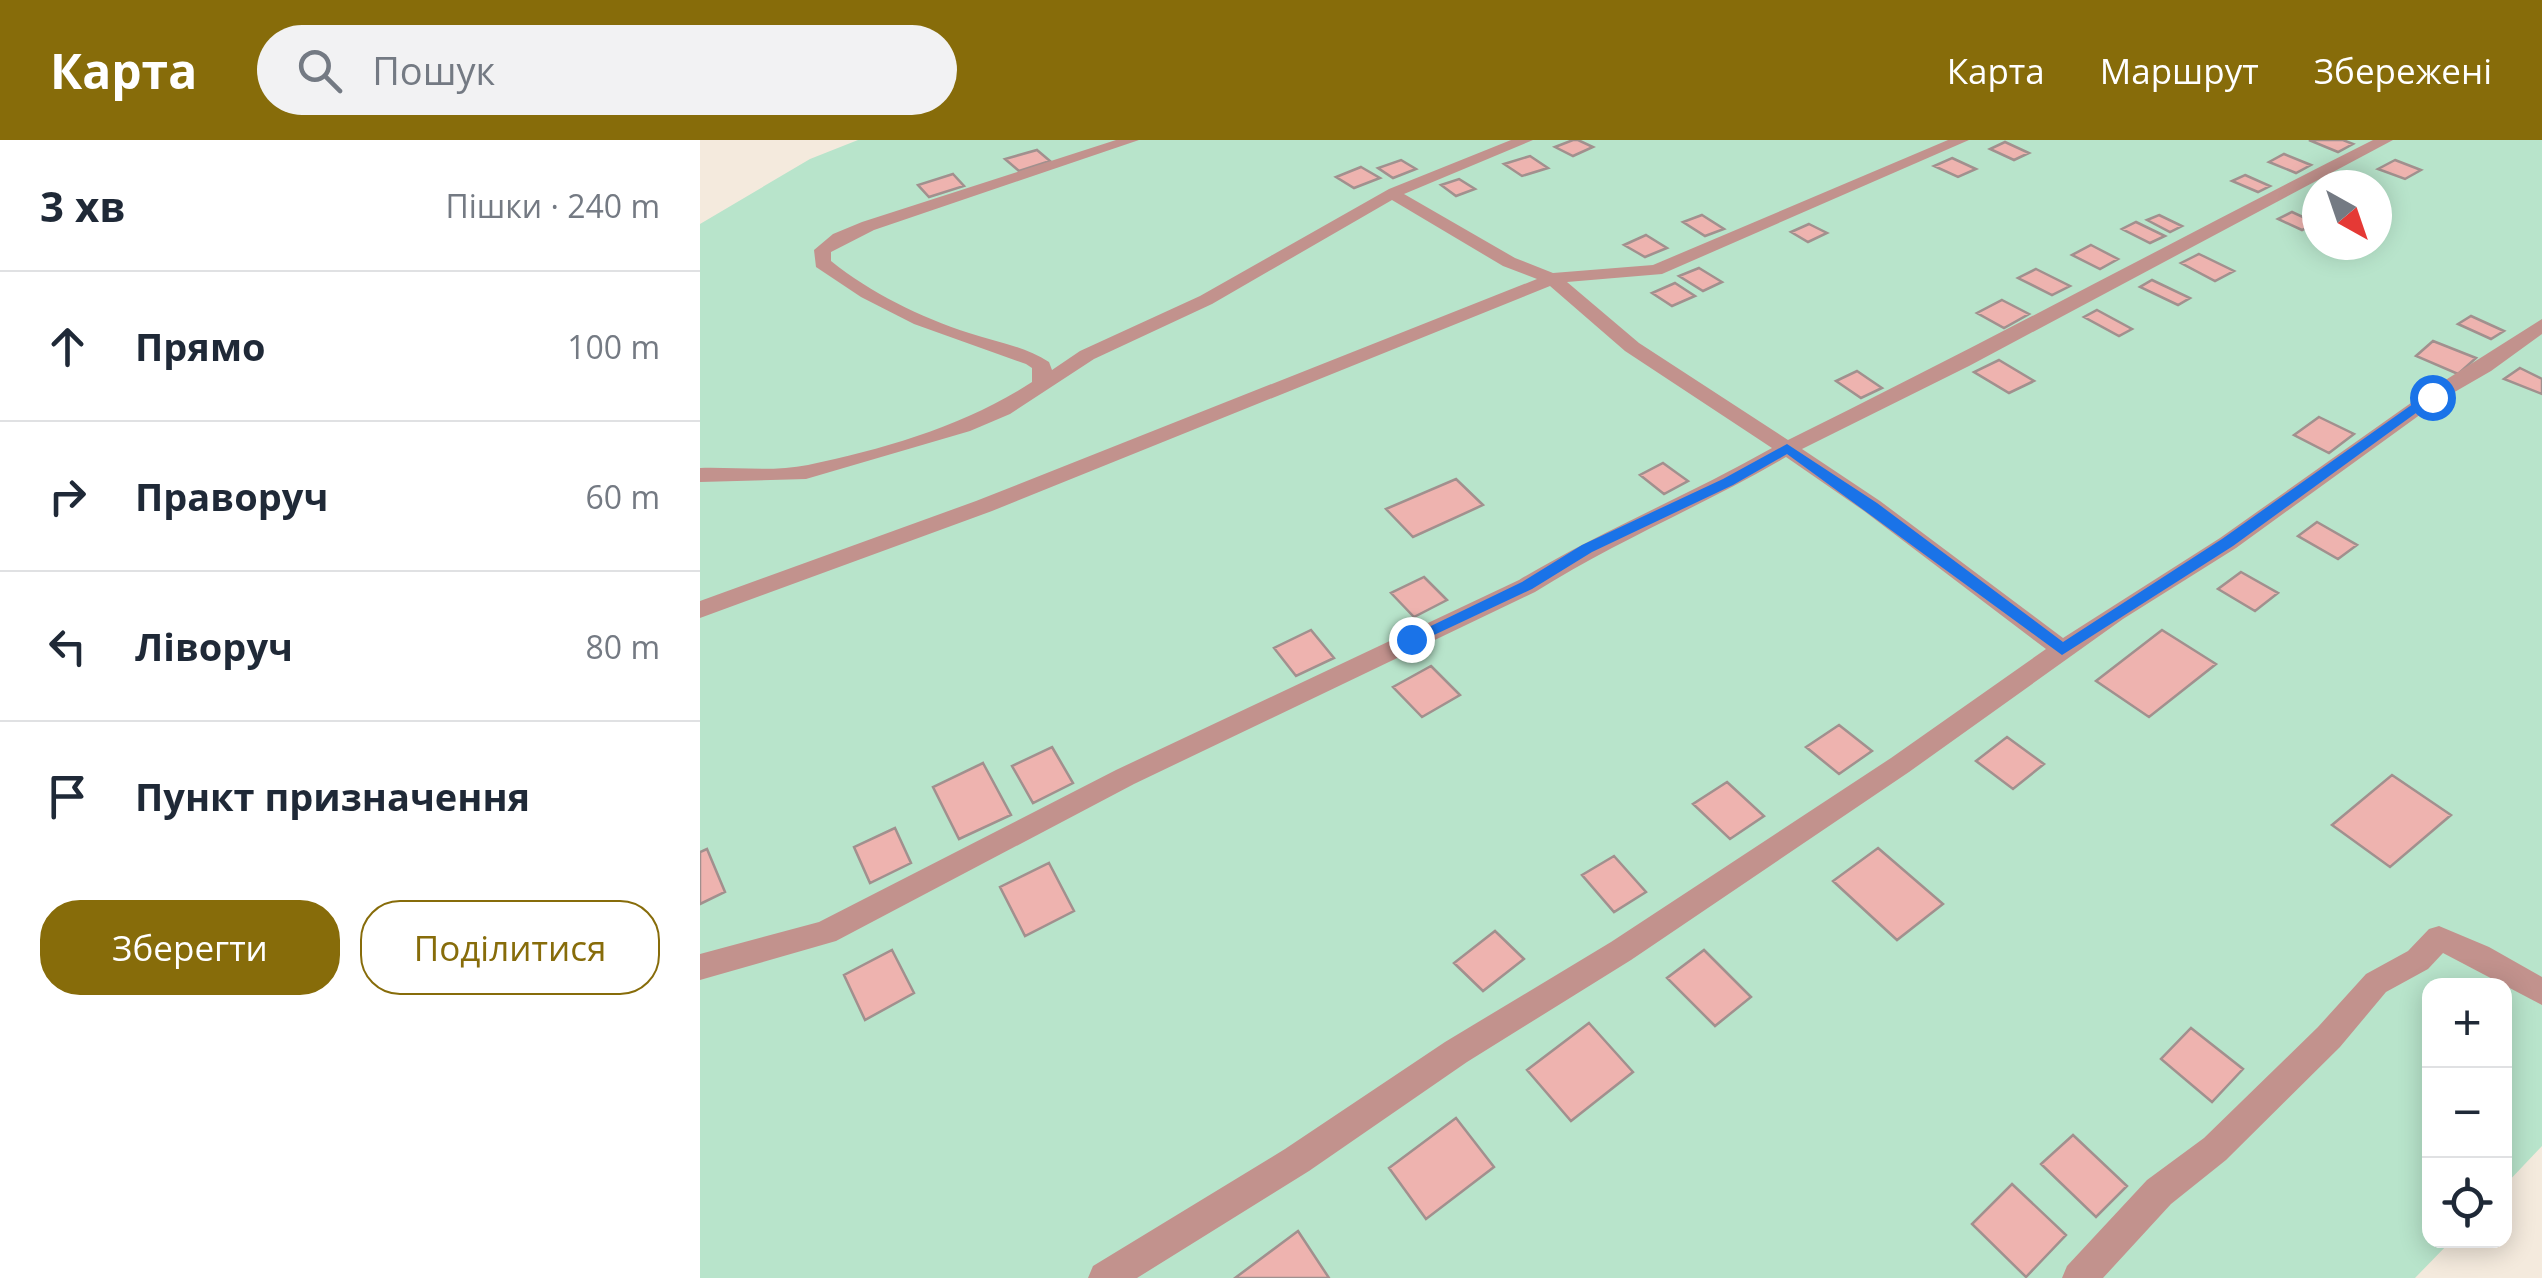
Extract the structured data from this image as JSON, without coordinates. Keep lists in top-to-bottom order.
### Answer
{
  "north": "bottom right",
  "page": {
    "header": "Карта",
    "search": "Пошук",
    "nav": ["Карта", "Маршрут", "Збережені"],
    "heading": ["3 хв", "Пішки · 240 m"],
    "list": [
      ["Прямо", "100 m"],
      ["Праворуч", "60 m"],
      ["Ліворуч", "80 m"],
      "Пункт призначення"
    ],
    "buttons": ["Зберегти", "Поділитися"],
    "map_buttons": ["+", "−"]
  }
}
